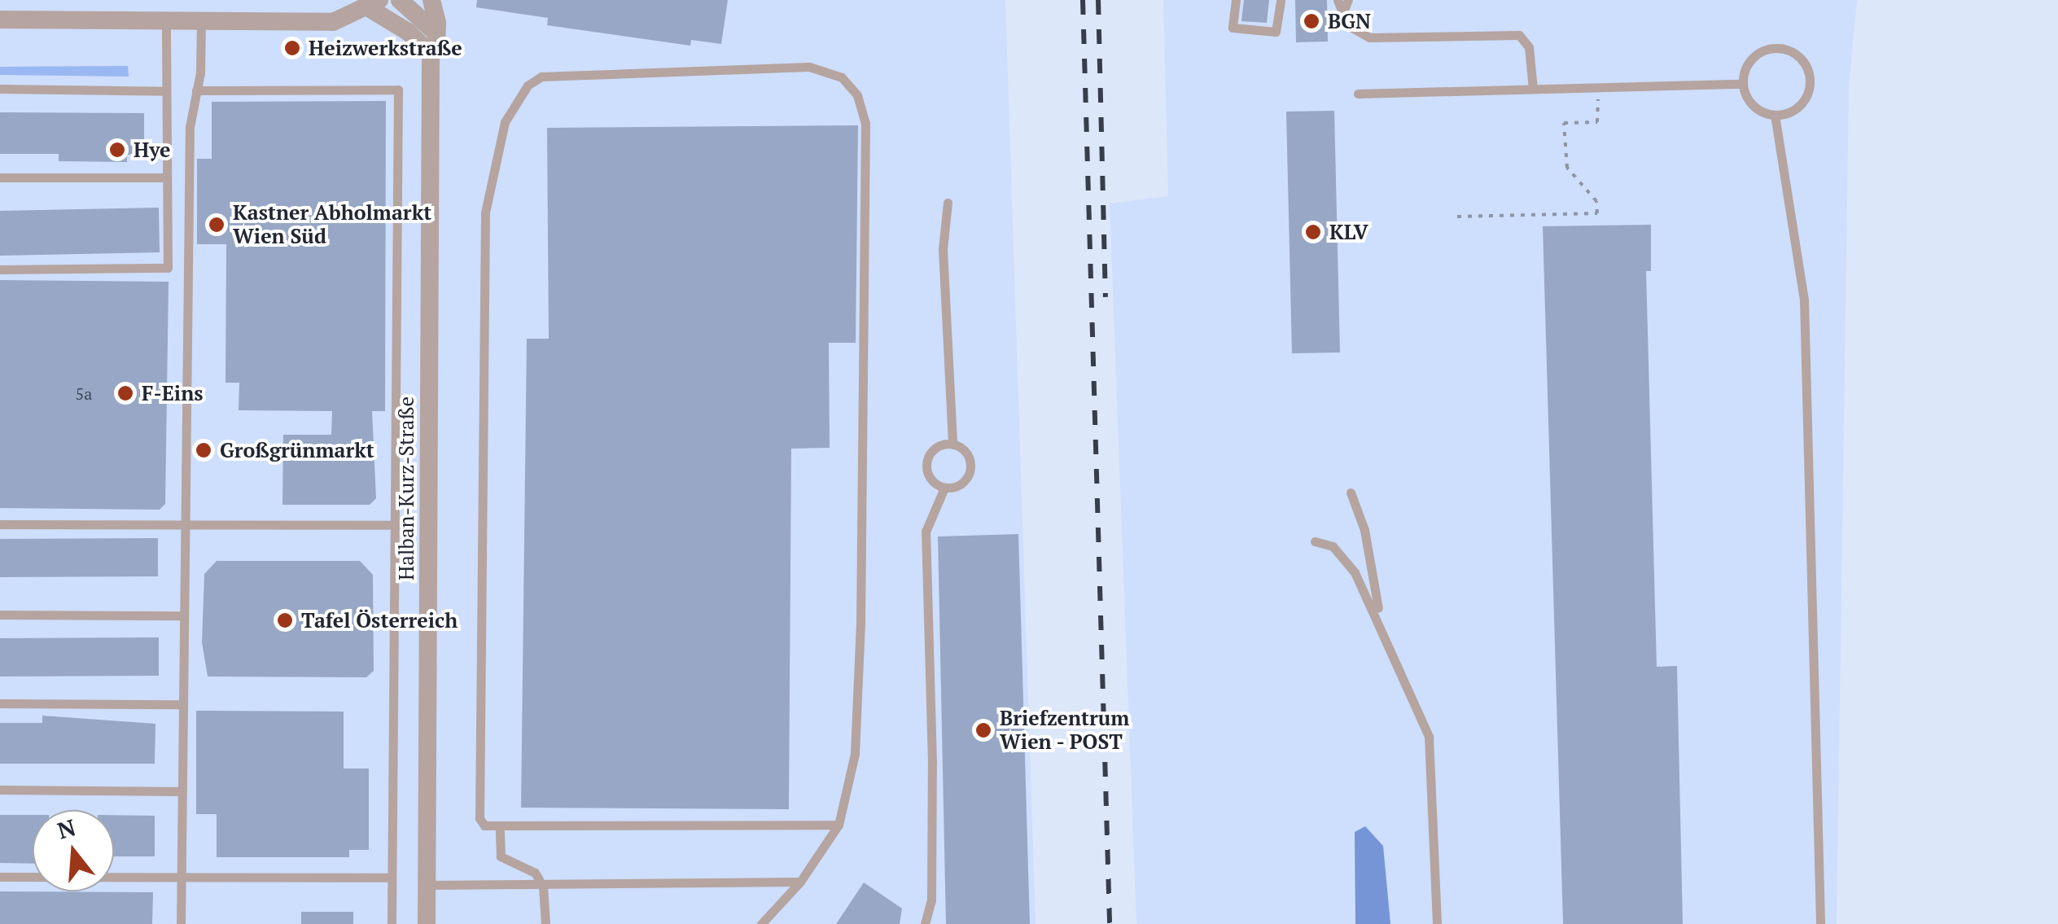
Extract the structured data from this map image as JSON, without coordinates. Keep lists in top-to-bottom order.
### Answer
{
  "streets": {
    "street": ["Halban-Kurz-Straße"]
  },
  "places": [
    "BGN",
    "Heizwerkstraße",
    "Hye",
    "Kastner Abholmarkt Wien Süd",
    "KLV",
    "F-Eins",
    "Großgrünmarkt",
    "Tafel Österreich",
    "Briefzentrum Wien - POST"
  ],
  "house_numbers": ["5a"],
  "north": "top"
}
